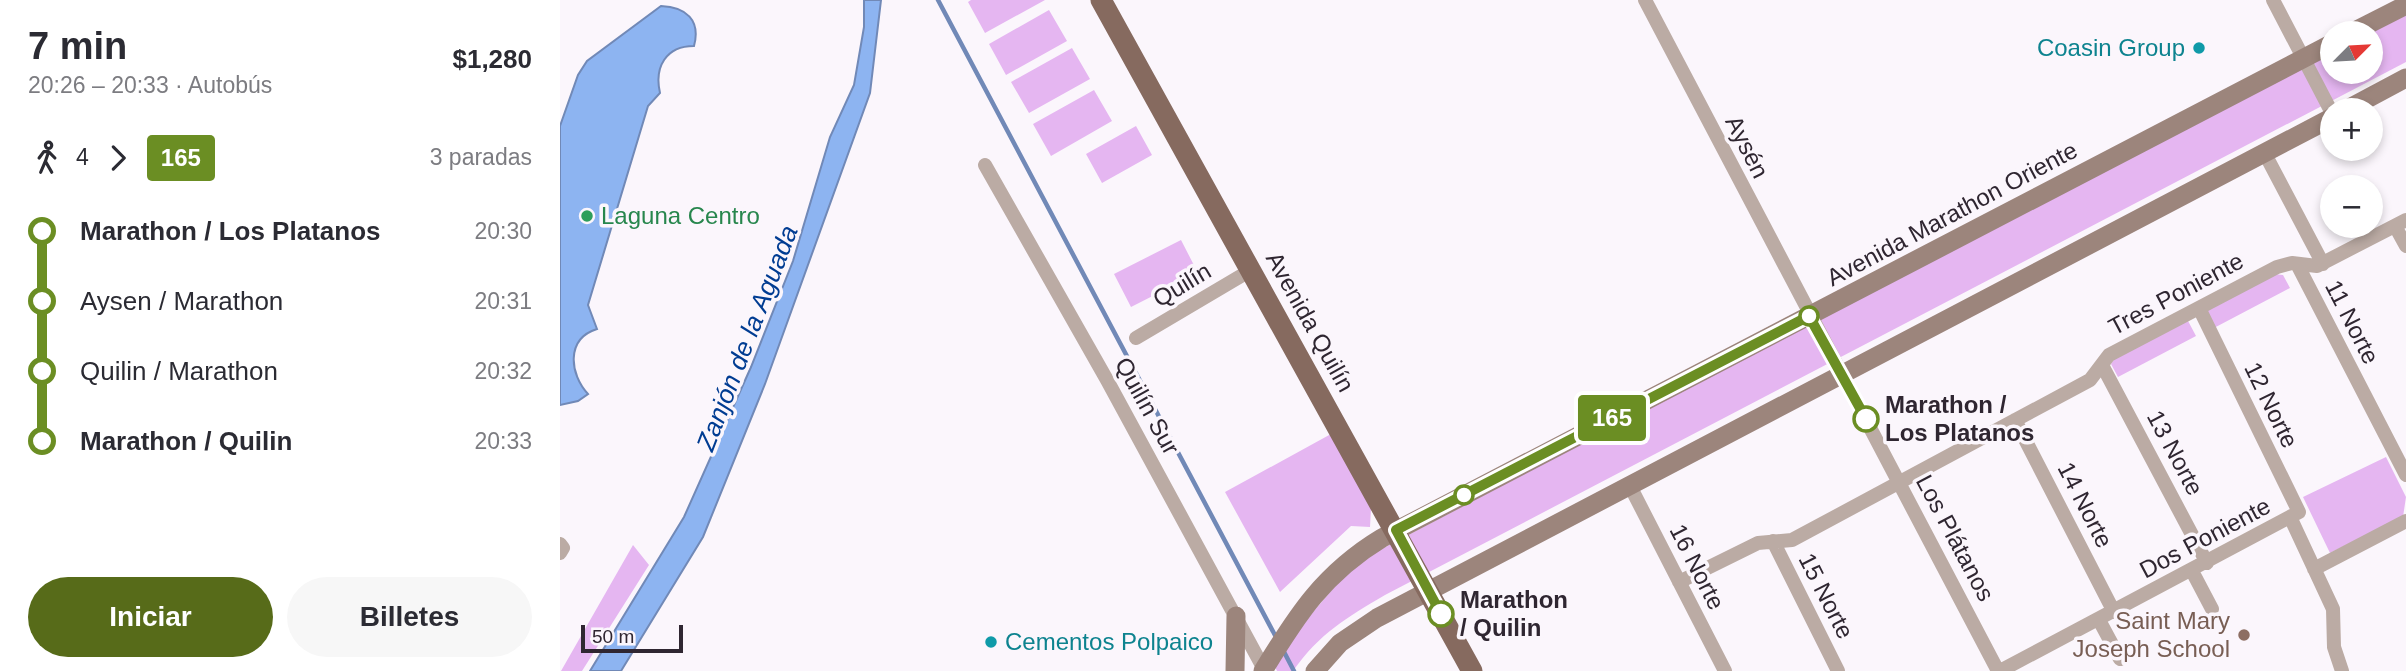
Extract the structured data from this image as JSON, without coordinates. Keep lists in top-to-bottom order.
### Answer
{
  "streets": {
    "main road": ["Avenida Marathon Oriente", "Avenida Quilín"],
    "street": [
      "Aysén",
      "Quilín",
      "Tres Poniente",
      "11 Norte",
      "12 Norte",
      "Quilín Sur",
      "13 Norte",
      "14 Norte",
      "Los Plátanos",
      "Dos Poniente",
      "16 Norte",
      "15 Norte"
    ]
  },
  "crossings": [
    ["Aysén", "Avenida Marathon Oriente"],
    ["Aysén", "Los Plátanos"],
    ["Avenida Marathon Oriente", "Avenida Quilín"],
    ["Avenida Marathon Oriente", "Quilín Sur"],
    ["Avenida Marathon Oriente", "Los Plátanos"],
    ["Quilín", "Avenida Quilín"],
    ["Tres Poniente", "11 Norte"],
    ["Tres Poniente", "12 Norte"],
    ["Tres Poniente", "13 Norte"],
    ["Tres Poniente", "14 Norte"],
    ["Tres Poniente", "Los Plátanos"],
    ["Tres Poniente", "16 Norte"],
    ["Tres Poniente", "15 Norte"],
    ["12 Norte", "Dos Poniente"],
    ["13 Norte", "Dos Poniente"],
    ["14 Norte", "Dos Poniente"],
    ["Los Plátanos", "Dos Poniente"]
  ],
  "water": ["Zanjón de la Aguada"],
  "places": [
    "Coasin Group",
    "Laguna Centro",
    "Marathon / Los Platanos",
    "Marathon / Quilin",
    "Saint Mary Joseph School",
    "Cementos Polpaico"
  ],
  "lines": ["bus line 165"],
  "scale_bar": "50 m",
  "north": "top right",
  "page": {
    "heading": ["7 min", "20:26 – 20:33 · Autobús", "$1,280"],
    "on_map": "165",
    "map_buttons": ["+", "−"],
    "legs": ["4", "165", "3 paradas"],
    "list": [
      {
        "name": "Marathon / Los Platanos",
        "value": "20:30"
      },
      {
        "name": "Aysen / Marathon",
        "value": "20:31"
      },
      {
        "name": "Quilin / Marathon",
        "value": "20:32"
      },
      {
        "name": "Marathon / Quilin",
        "value": "20:33"
      }
    ],
    "buttons": ["Iniciar", "Billetes"],
    "scale": "50 m"
  }
}
